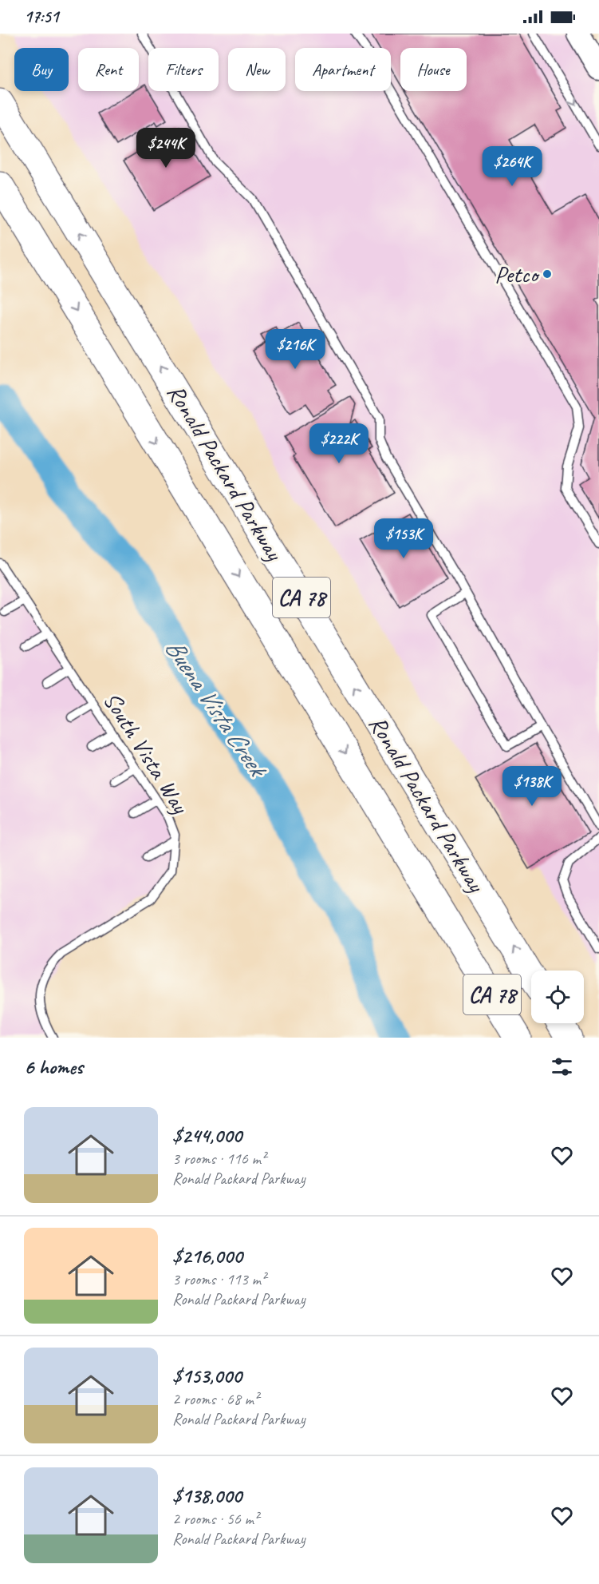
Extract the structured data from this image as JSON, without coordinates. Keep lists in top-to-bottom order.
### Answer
{
  "streets": {
    "highway": ["Ronald Packard Parkway", "CA 78"],
    "lane": ["South Vista Way"]
  },
  "water": ["Buena Vista Creek"],
  "places": ["Petco"],
  "page": {
    "status": "17:51",
    "chip": [
      "Buy",
      "Rent",
      "Filters",
      "New",
      "Apartment",
      "House"
    ],
    "price": [
      "$244K",
      "$264K",
      "$216K",
      "$222K",
      "$153K",
      "$138K"
    ],
    "heading": "6 homes",
    "list": [
      {
        "name": "$244,000",
        "note": "3 rooms · 116 m² · Ronald Packard Parkway"
      },
      {
        "name": "$216,000",
        "note": "3 rooms · 113 m² · Ronald Packard Parkway"
      },
      {
        "name": "$153,000",
        "note": "2 rooms · 68 m² · Ronald Packard Parkway"
      },
      {
        "name": "$138,000",
        "note": "2 rooms · 56 m² · Ronald Packard Parkway"
      }
    ]
  }
}
